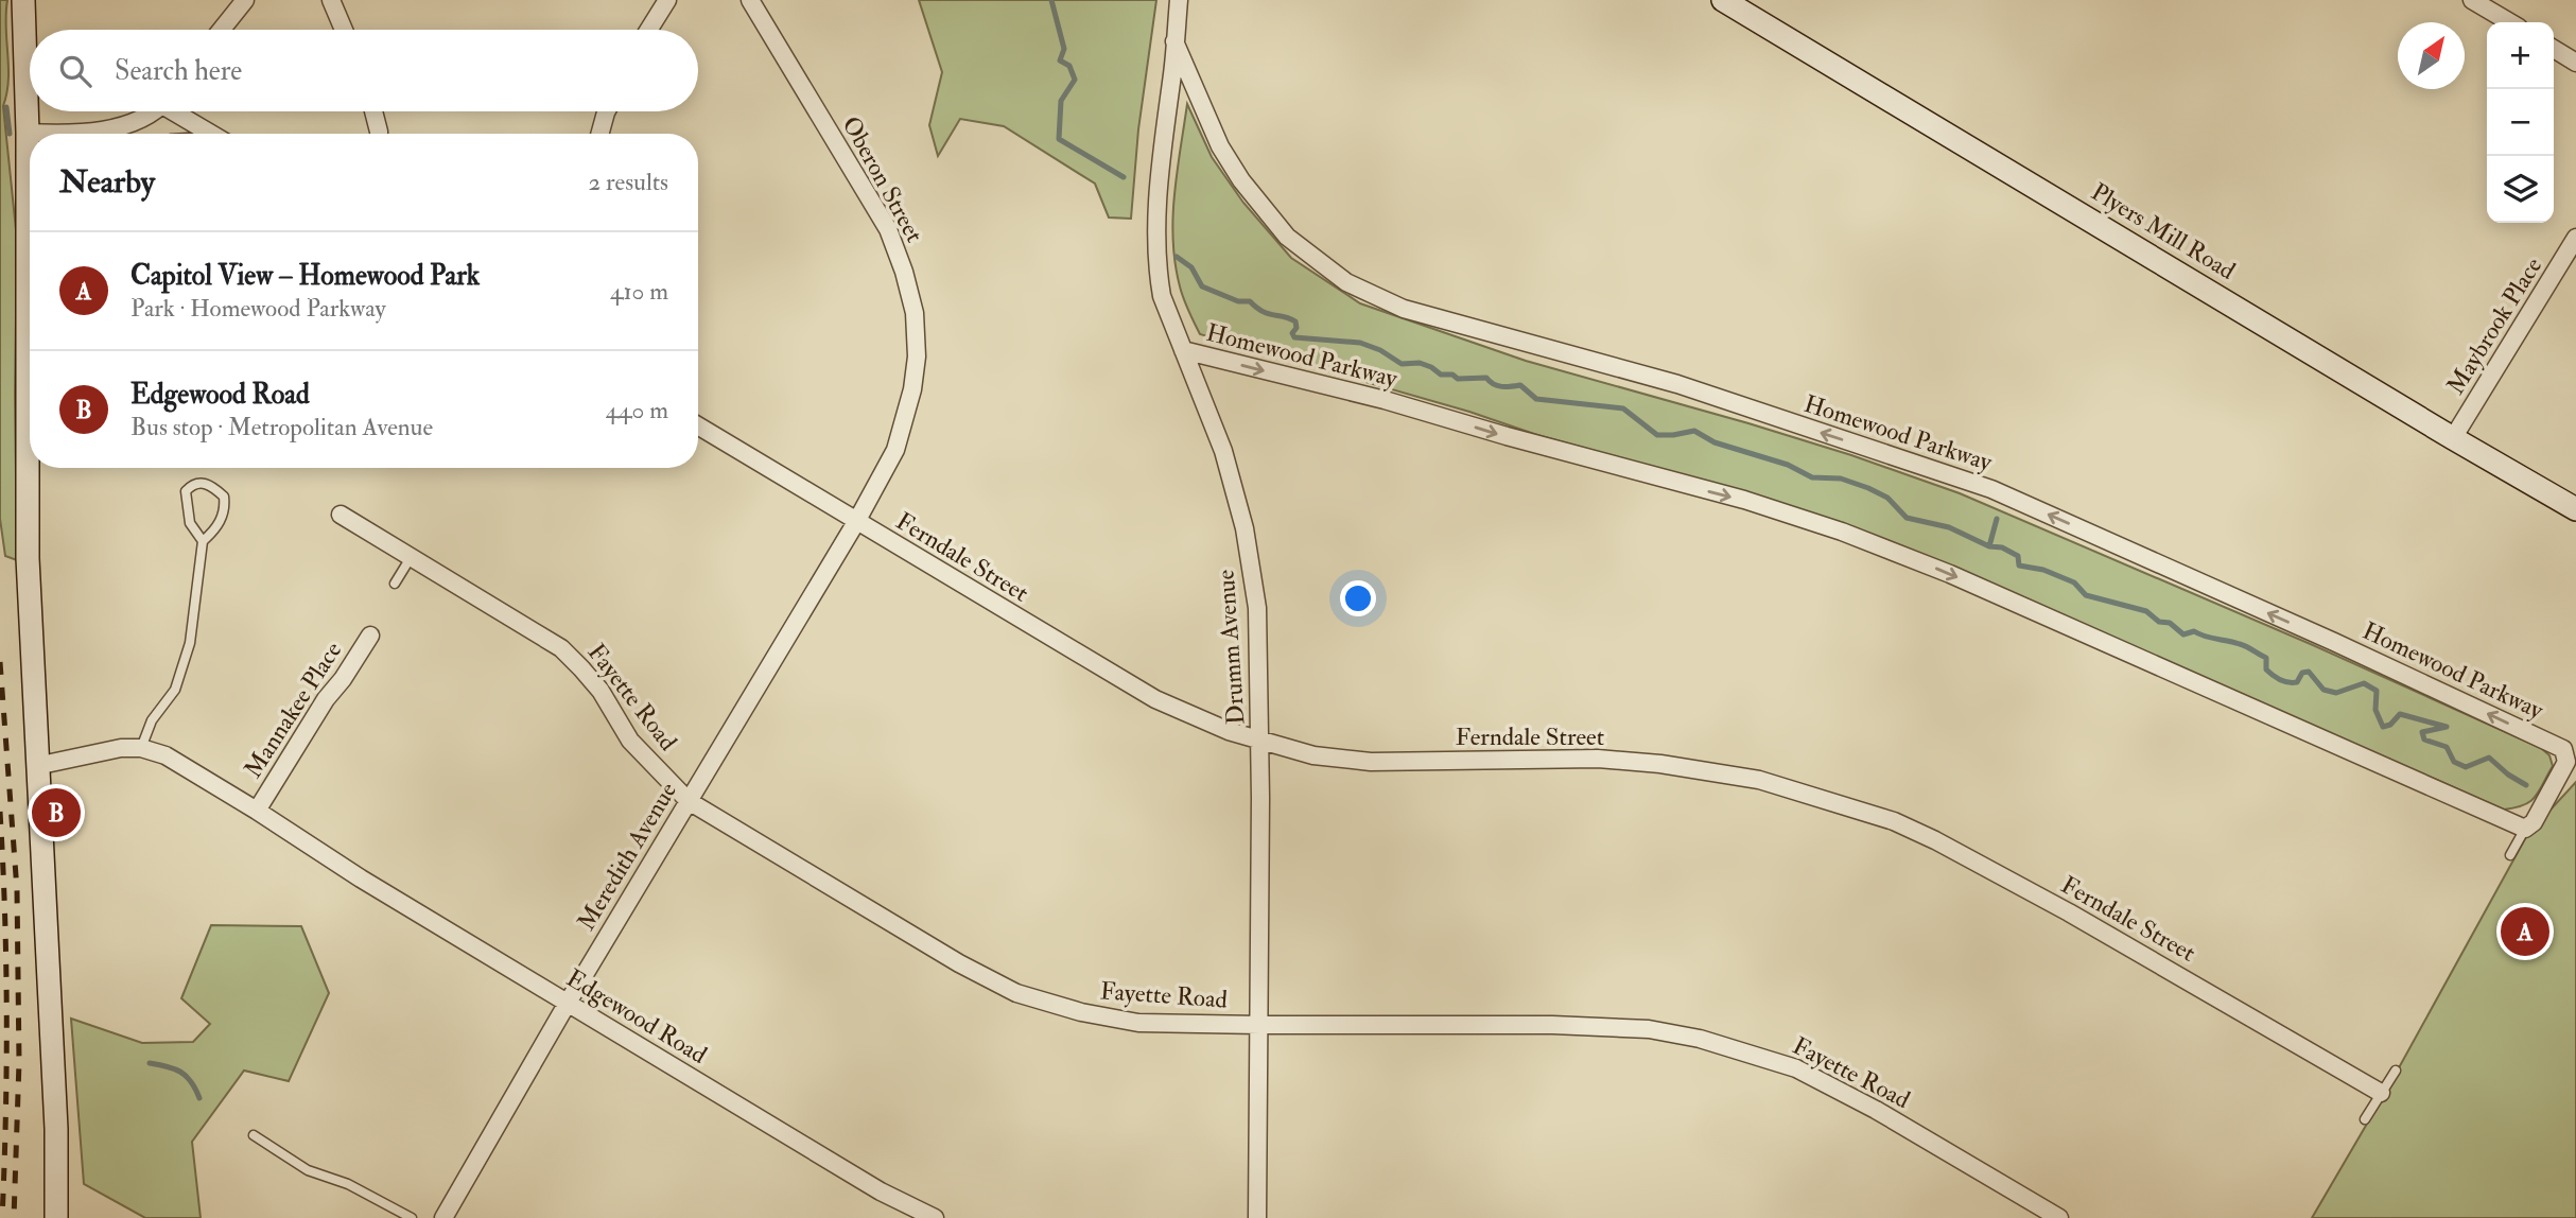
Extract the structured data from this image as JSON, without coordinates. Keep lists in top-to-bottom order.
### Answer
{
  "streets": {
    "main road": ["Plyers Mill Road"],
    "street": [
      "Oberon Street",
      "Maybrook Place",
      "Homewood Parkway",
      "Ferndale Street",
      "Drumm Avenue",
      "Fayette Road",
      "Mannakee Place",
      "Meredith Avenue",
      "Edgewood Road"
    ]
  },
  "crossings": [
    ["Oberon Street", "Ferndale Street"],
    ["Oberon Street", "Meredith Avenue"],
    ["Plyers Mill Road", "Maybrook Place"],
    ["Homewood Parkway", "Drumm Avenue"],
    ["Ferndale Street", "Drumm Avenue"],
    ["Ferndale Street", "Meredith Avenue"],
    ["Drumm Avenue", "Fayette Road"],
    ["Fayette Road", "Meredith Avenue"],
    ["Mannakee Place", "Edgewood Road"],
    ["Meredith Avenue", "Edgewood Road"]
  ],
  "north": "top right",
  "page": {
    "map_buttons": ["+", "−"],
    "search": "Search here",
    "heading": ["Nearby", "2 results"],
    "list": [
      {
        "mark": "A",
        "name": "Capitol View – Homewood Park",
        "note": "Park · Homewood Parkway",
        "value": "410 m"
      },
      {
        "mark": "B",
        "name": "Edgewood Road",
        "note": "Bus stop · Metropolitan Avenue",
        "value": "440 m"
      }
    ],
    "pins": ["B", "A"]
  }
}
